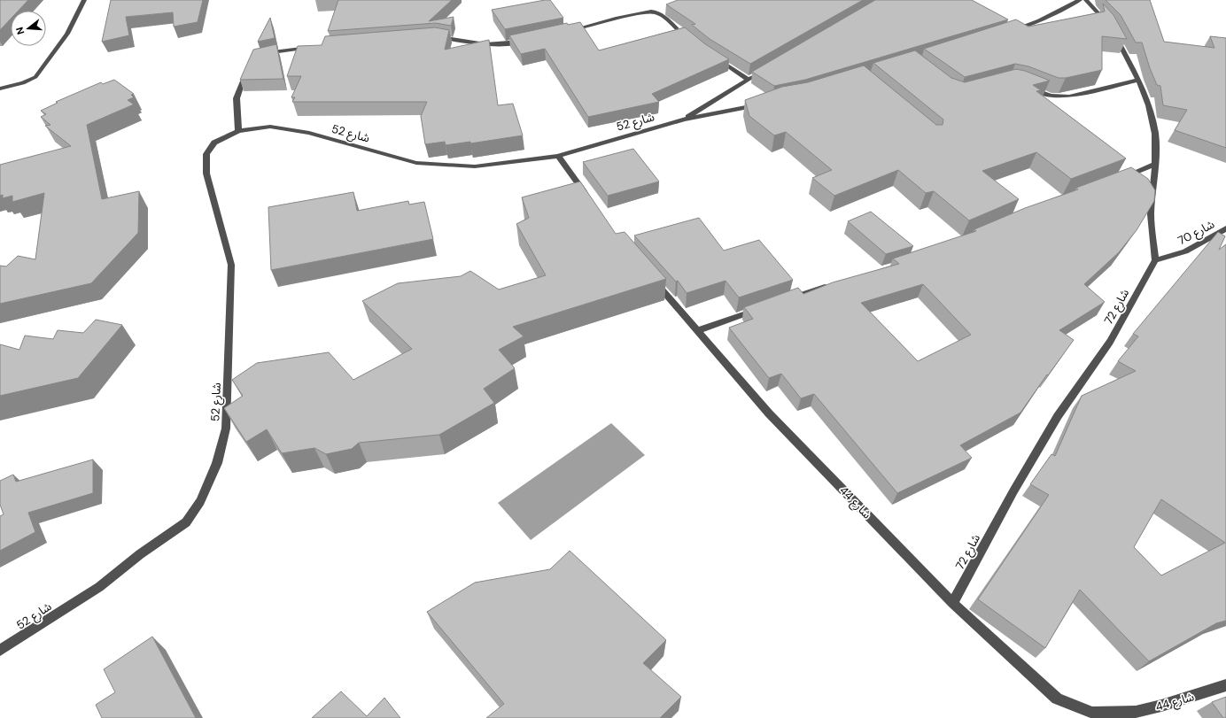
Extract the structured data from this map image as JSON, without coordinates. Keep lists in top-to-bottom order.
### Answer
{
  "streets": {
    "street": [
      "شارع 52",
      "شارع 70",
      "شارع 72",
      "شارع 44"
    ]
  },
  "crossings": [
    ["شارع 70", "شارع 72"],
    ["شارع 72", "شارع 44"]
  ],
  "north": "left"
}
